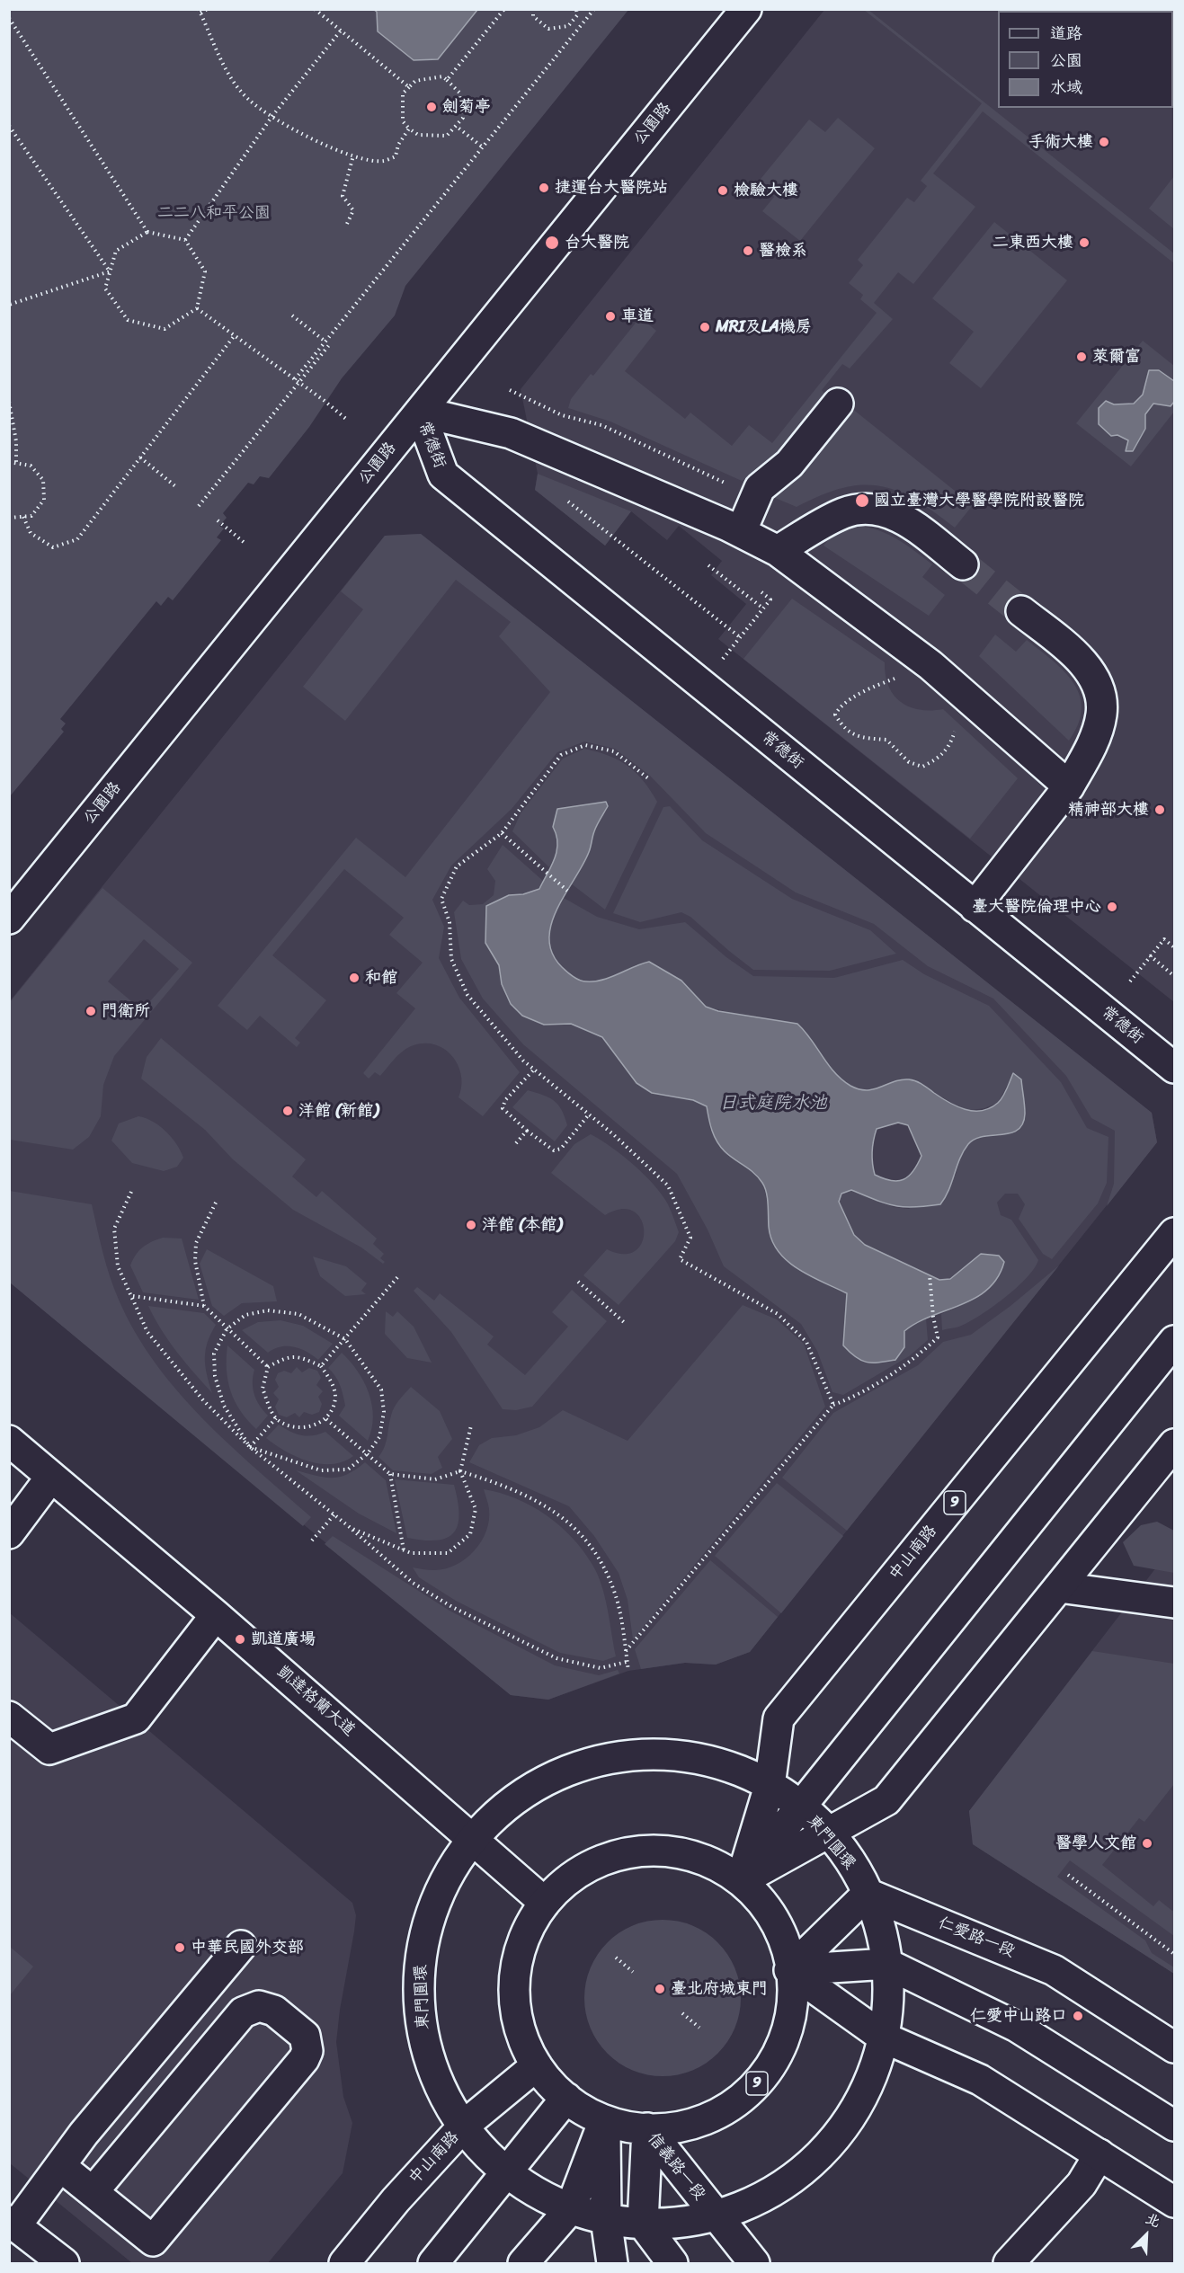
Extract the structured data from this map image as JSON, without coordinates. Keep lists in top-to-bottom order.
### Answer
{
  "streets": {
    "main road": [
      "公園路",
      "常德街",
      "9",
      "中山南路",
      "凱達格蘭大道",
      "東門圓環",
      "仁愛路一段",
      "信義路一段"
    ]
  },
  "crossings": [
    ["公園路", "常德街"],
    ["9", "中山南路"],
    ["9", "凱達格蘭大道"],
    ["9", "信義路一段"],
    ["中山南路", "東門圓環"],
    ["凱達格蘭大道", "東門圓環"],
    ["東門圓環", "仁愛路一段"],
    ["東門圓環", "信義路一段"]
  ],
  "water": ["日式庭院水池"],
  "parks": ["二二八和平公園"],
  "places": [
    "劍菊亭",
    "手術大樓",
    "捷運台大醫院站",
    "檢驗大樓",
    "台大醫院",
    "二東西大樓",
    "醫檢系",
    "車道",
    "MRI及LA機房",
    "萊爾富",
    "國立臺灣大學醫學院附設醫院",
    "精神部大樓",
    "臺大醫院倫理中心",
    "和館",
    "門衛所",
    "洋館 (新館)",
    "洋館 (本館)",
    "凱道廣場",
    "醫學人文館",
    "中華民國外交部",
    "臺北府城東門",
    "仁愛中山路口"
  ],
  "legend": ["道路", "公園", "水域"],
  "north": "top right"
}
